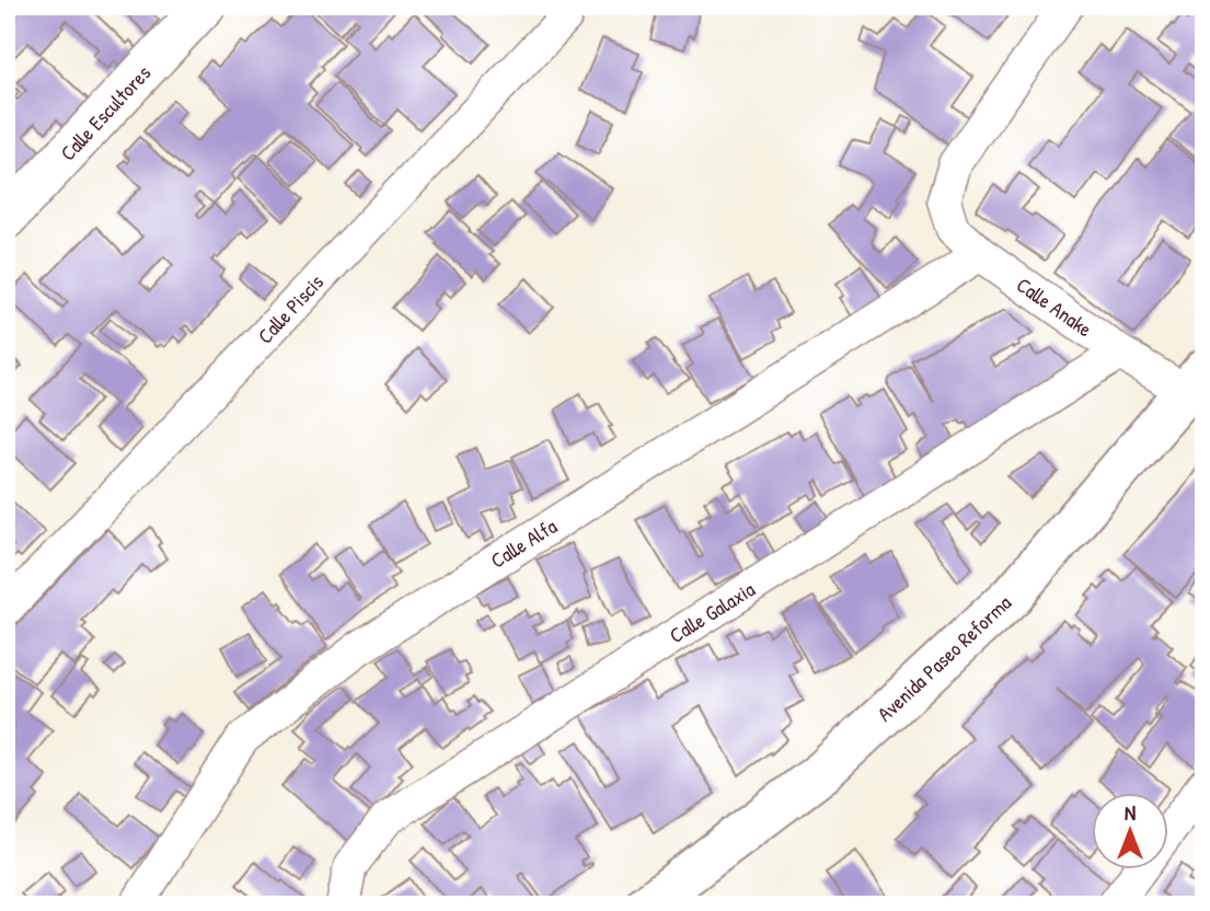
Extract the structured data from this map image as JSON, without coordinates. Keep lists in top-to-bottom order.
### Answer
{
  "streets": {
    "main road": ["Avenida Paseo Reforma"],
    "street": [
      "Calle Escultores",
      "Calle Anake",
      "Calle Piscis",
      "Calle Alfa",
      "Calle Galaxia"
    ]
  },
  "crossings": [
    ["Calle Anake", "Calle Alfa"],
    ["Calle Anake", "Calle Galaxia"],
    ["Calle Anake", "Avenida Paseo Reforma"]
  ],
  "north": "top"
}
